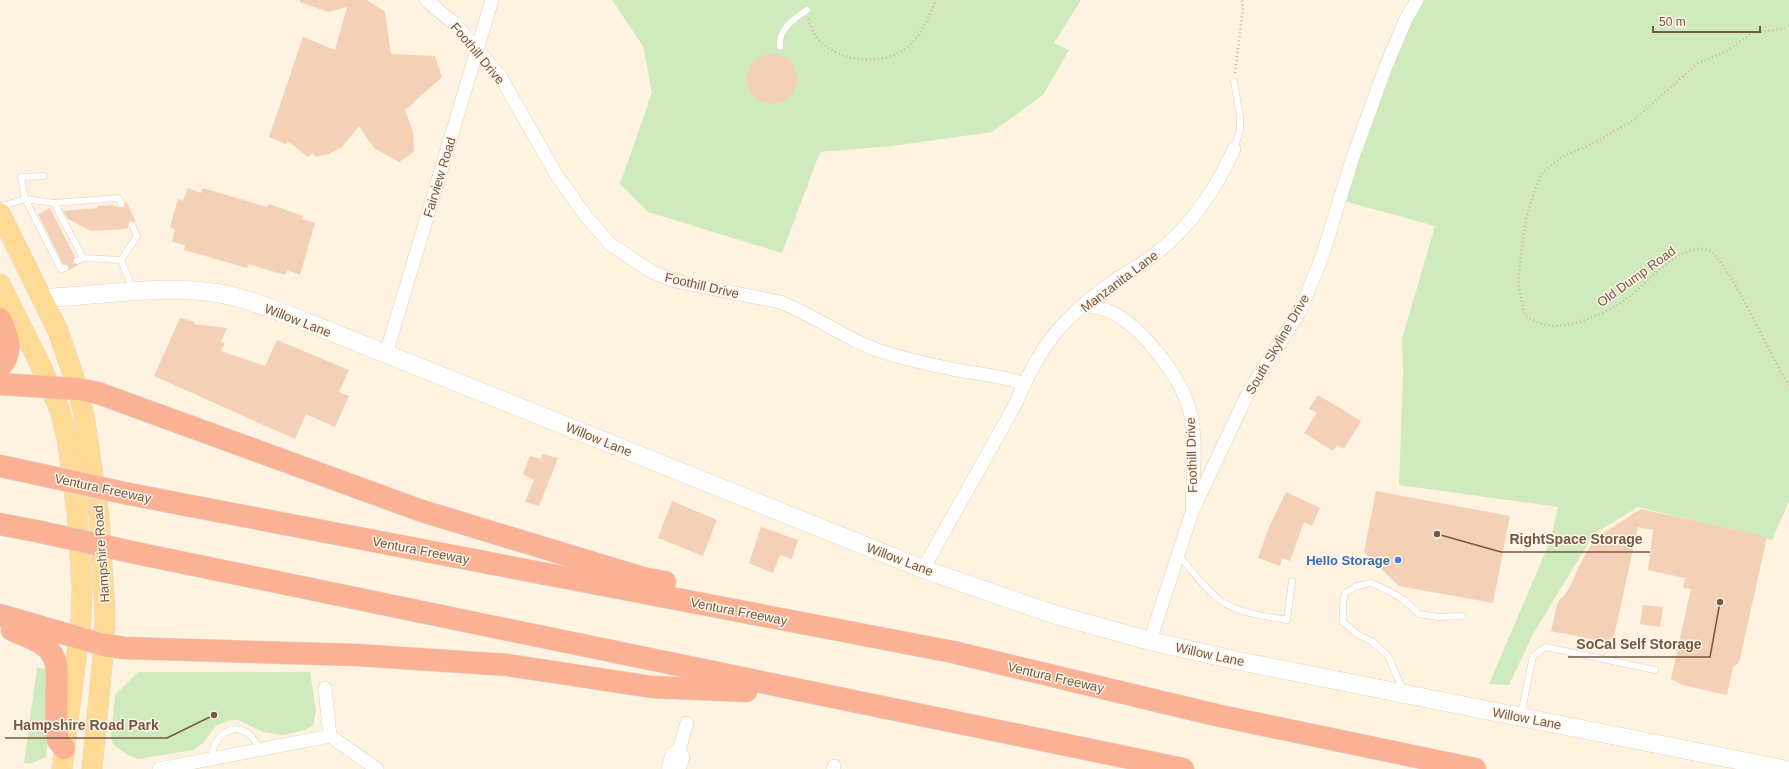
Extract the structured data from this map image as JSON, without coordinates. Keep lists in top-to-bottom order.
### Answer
{
  "streets": {
    "highway": ["Ventura Freeway"],
    "main road": ["Hampshire Road"],
    "street": [
      "Foothill Drive",
      "Fairview Road",
      "Manzanita Lane",
      "Willow Lane",
      "South Skyline Drive"
    ],
    "path": ["Old Dump Road"]
  },
  "crossings": [
    ["Foothill Drive", "Fairview Road"],
    ["Foothill Drive", "Manzanita Lane"],
    ["Foothill Drive", "South Skyline Drive"],
    ["Fairview Road", "Willow Lane"],
    ["Manzanita Lane", "Willow Lane"],
    ["Willow Lane", "South Skyline Drive"],
    ["Willow Lane", "Hampshire Road"]
  ],
  "places": [
    "RightSpace Storage",
    "Hello Storage",
    "SoCal Self Storage",
    "Hampshire Road Park"
  ],
  "scale_bar": "50 m"
}
